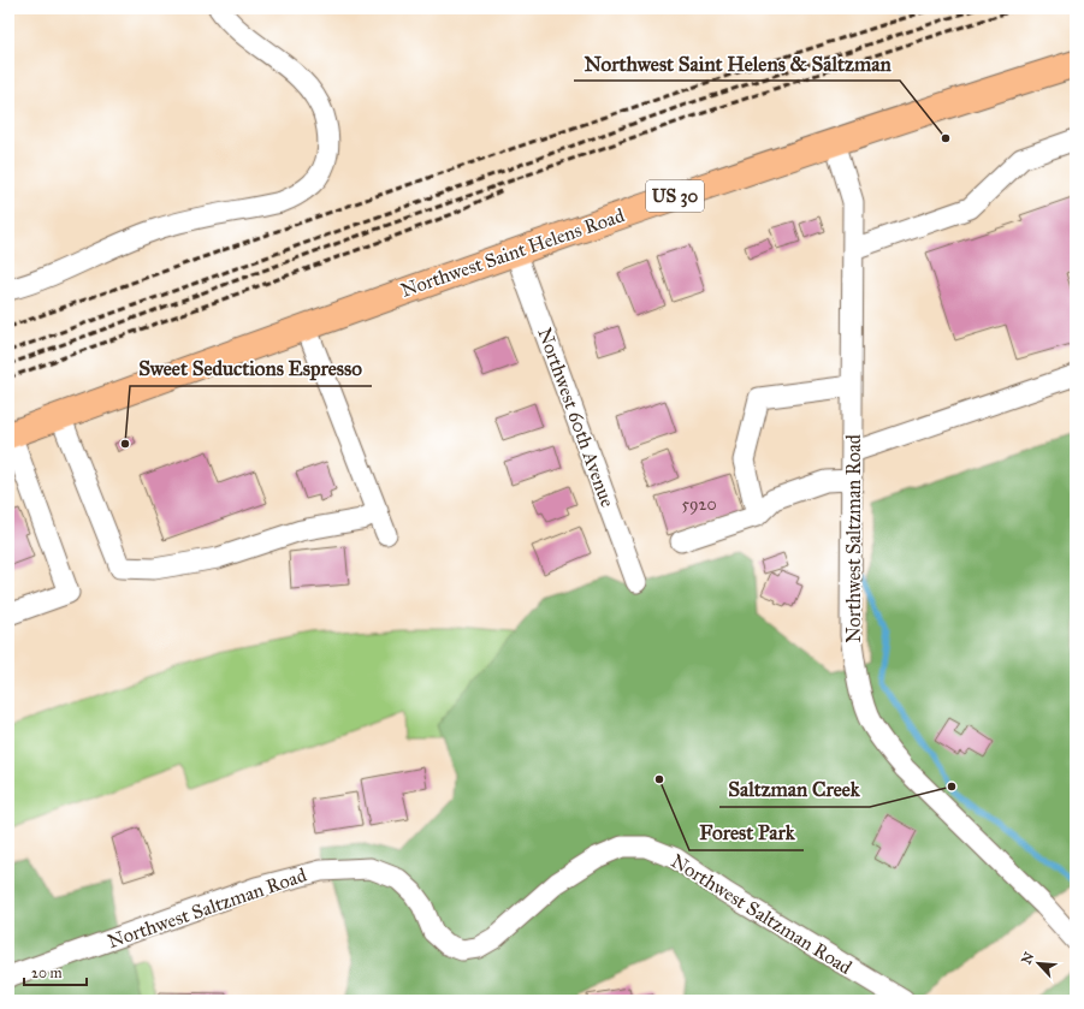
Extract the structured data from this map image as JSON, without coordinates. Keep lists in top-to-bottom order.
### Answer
{
  "streets": {
    "highway": ["US 30", "Northwest Saint Helens Road"],
    "street": ["Northwest 60th Avenue", "Northwest Saltzman Road"]
  },
  "crossings": [
    ["Northwest Saint Helens Road", "Northwest 60th Avenue"],
    ["Northwest Saint Helens Road", "Northwest Saltzman Road"]
  ],
  "places": [
    "Northwest Saint Helens & Saltzman",
    "Sweet Seductions Espresso",
    "Forest Park",
    "Saltzman Creek"
  ],
  "house_numbers": ["5920"],
  "scale_bar": "20 m",
  "north": "top left"
}
